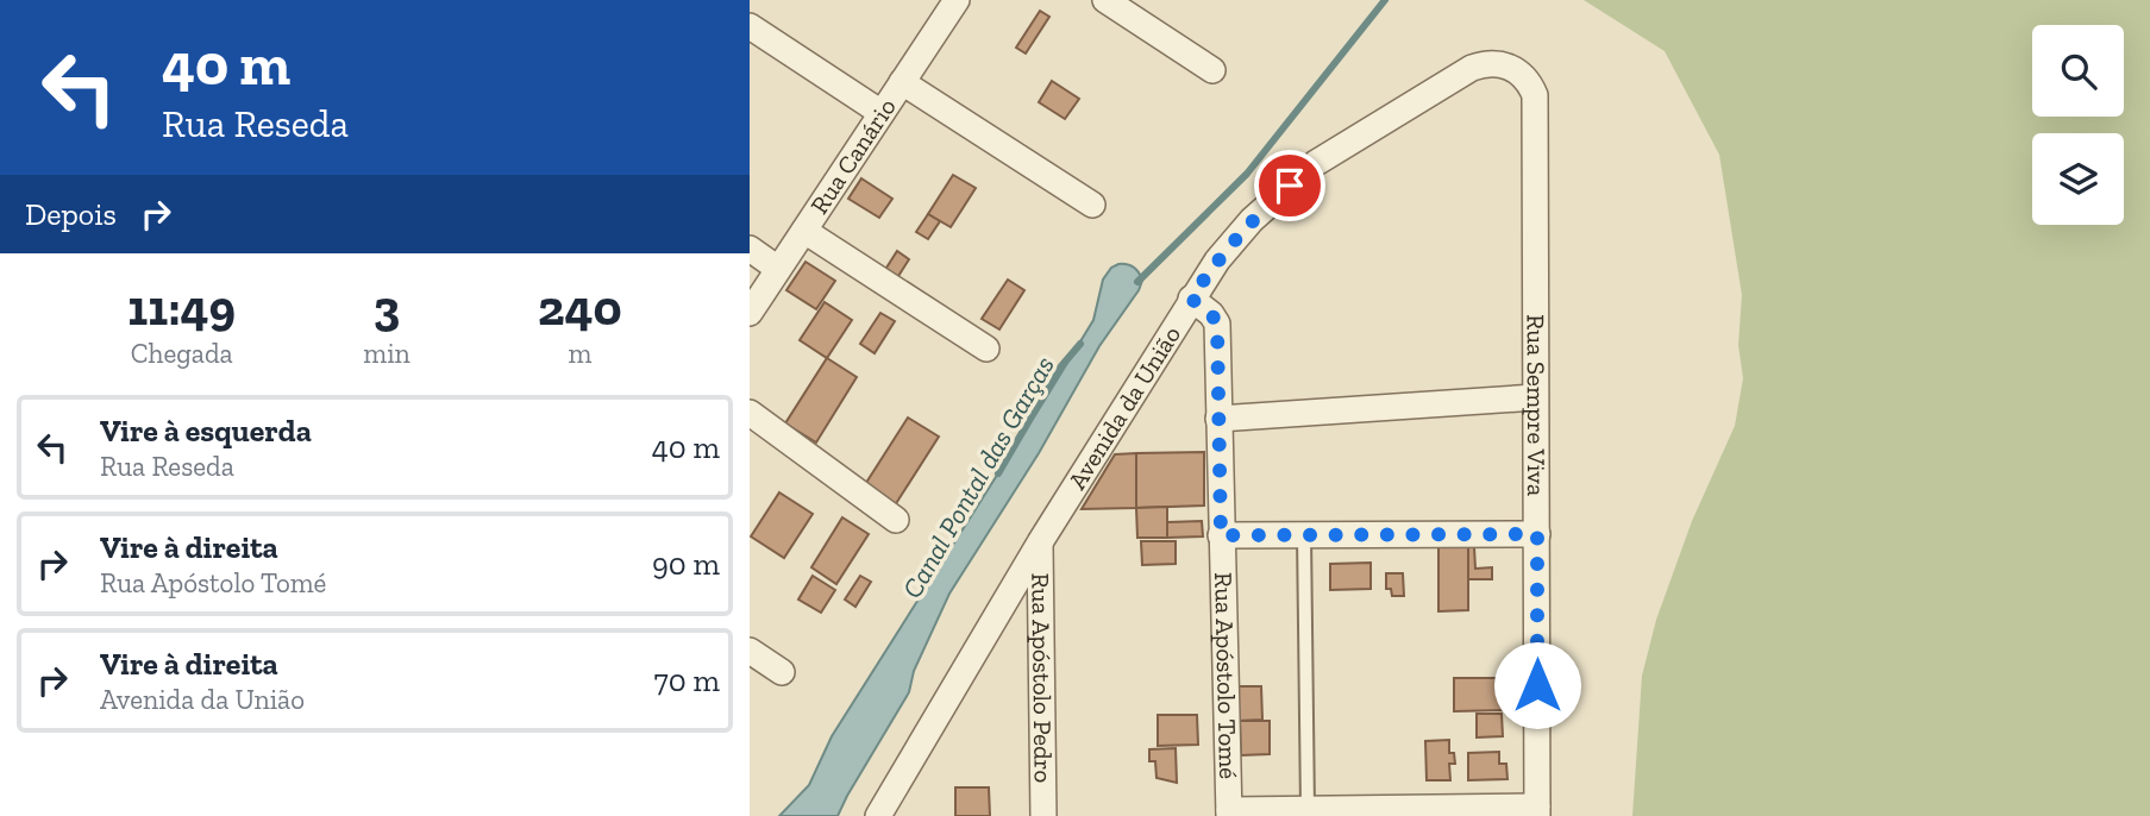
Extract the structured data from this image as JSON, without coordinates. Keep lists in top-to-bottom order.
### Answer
{
  "streets": {
    "street": [
      "Rua Canário",
      "Rua Sempre Viva",
      "Avenida da União",
      "Rua Apóstolo Tomé",
      "Rua Apóstolo Pedro"
    ]
  },
  "crossings": [
    ["Rua Sempre Viva", "Avenida da União"],
    ["Avenida da União", "Rua Apóstolo Tomé"],
    ["Avenida da União", "Rua Apóstolo Pedro"]
  ],
  "water": ["Canal Pontal das Garças"],
  "page": {
    "turn": ["40 m", "Rua Reseda"],
    "then": "Depois",
    "eta": [
      "11:49",
      "Chegada",
      "3",
      "min",
      "240",
      "m"
    ],
    "list": [
      {
        "name": "Vire à esquerda",
        "note": "Rua Reseda",
        "value": "40 m"
      },
      {
        "name": "Vire à direita",
        "note": "Rua Apóstolo Tomé",
        "value": "90 m"
      },
      {
        "name": "Vire à direita",
        "note": "Avenida da União",
        "value": "70 m"
      }
    ]
  }
}
